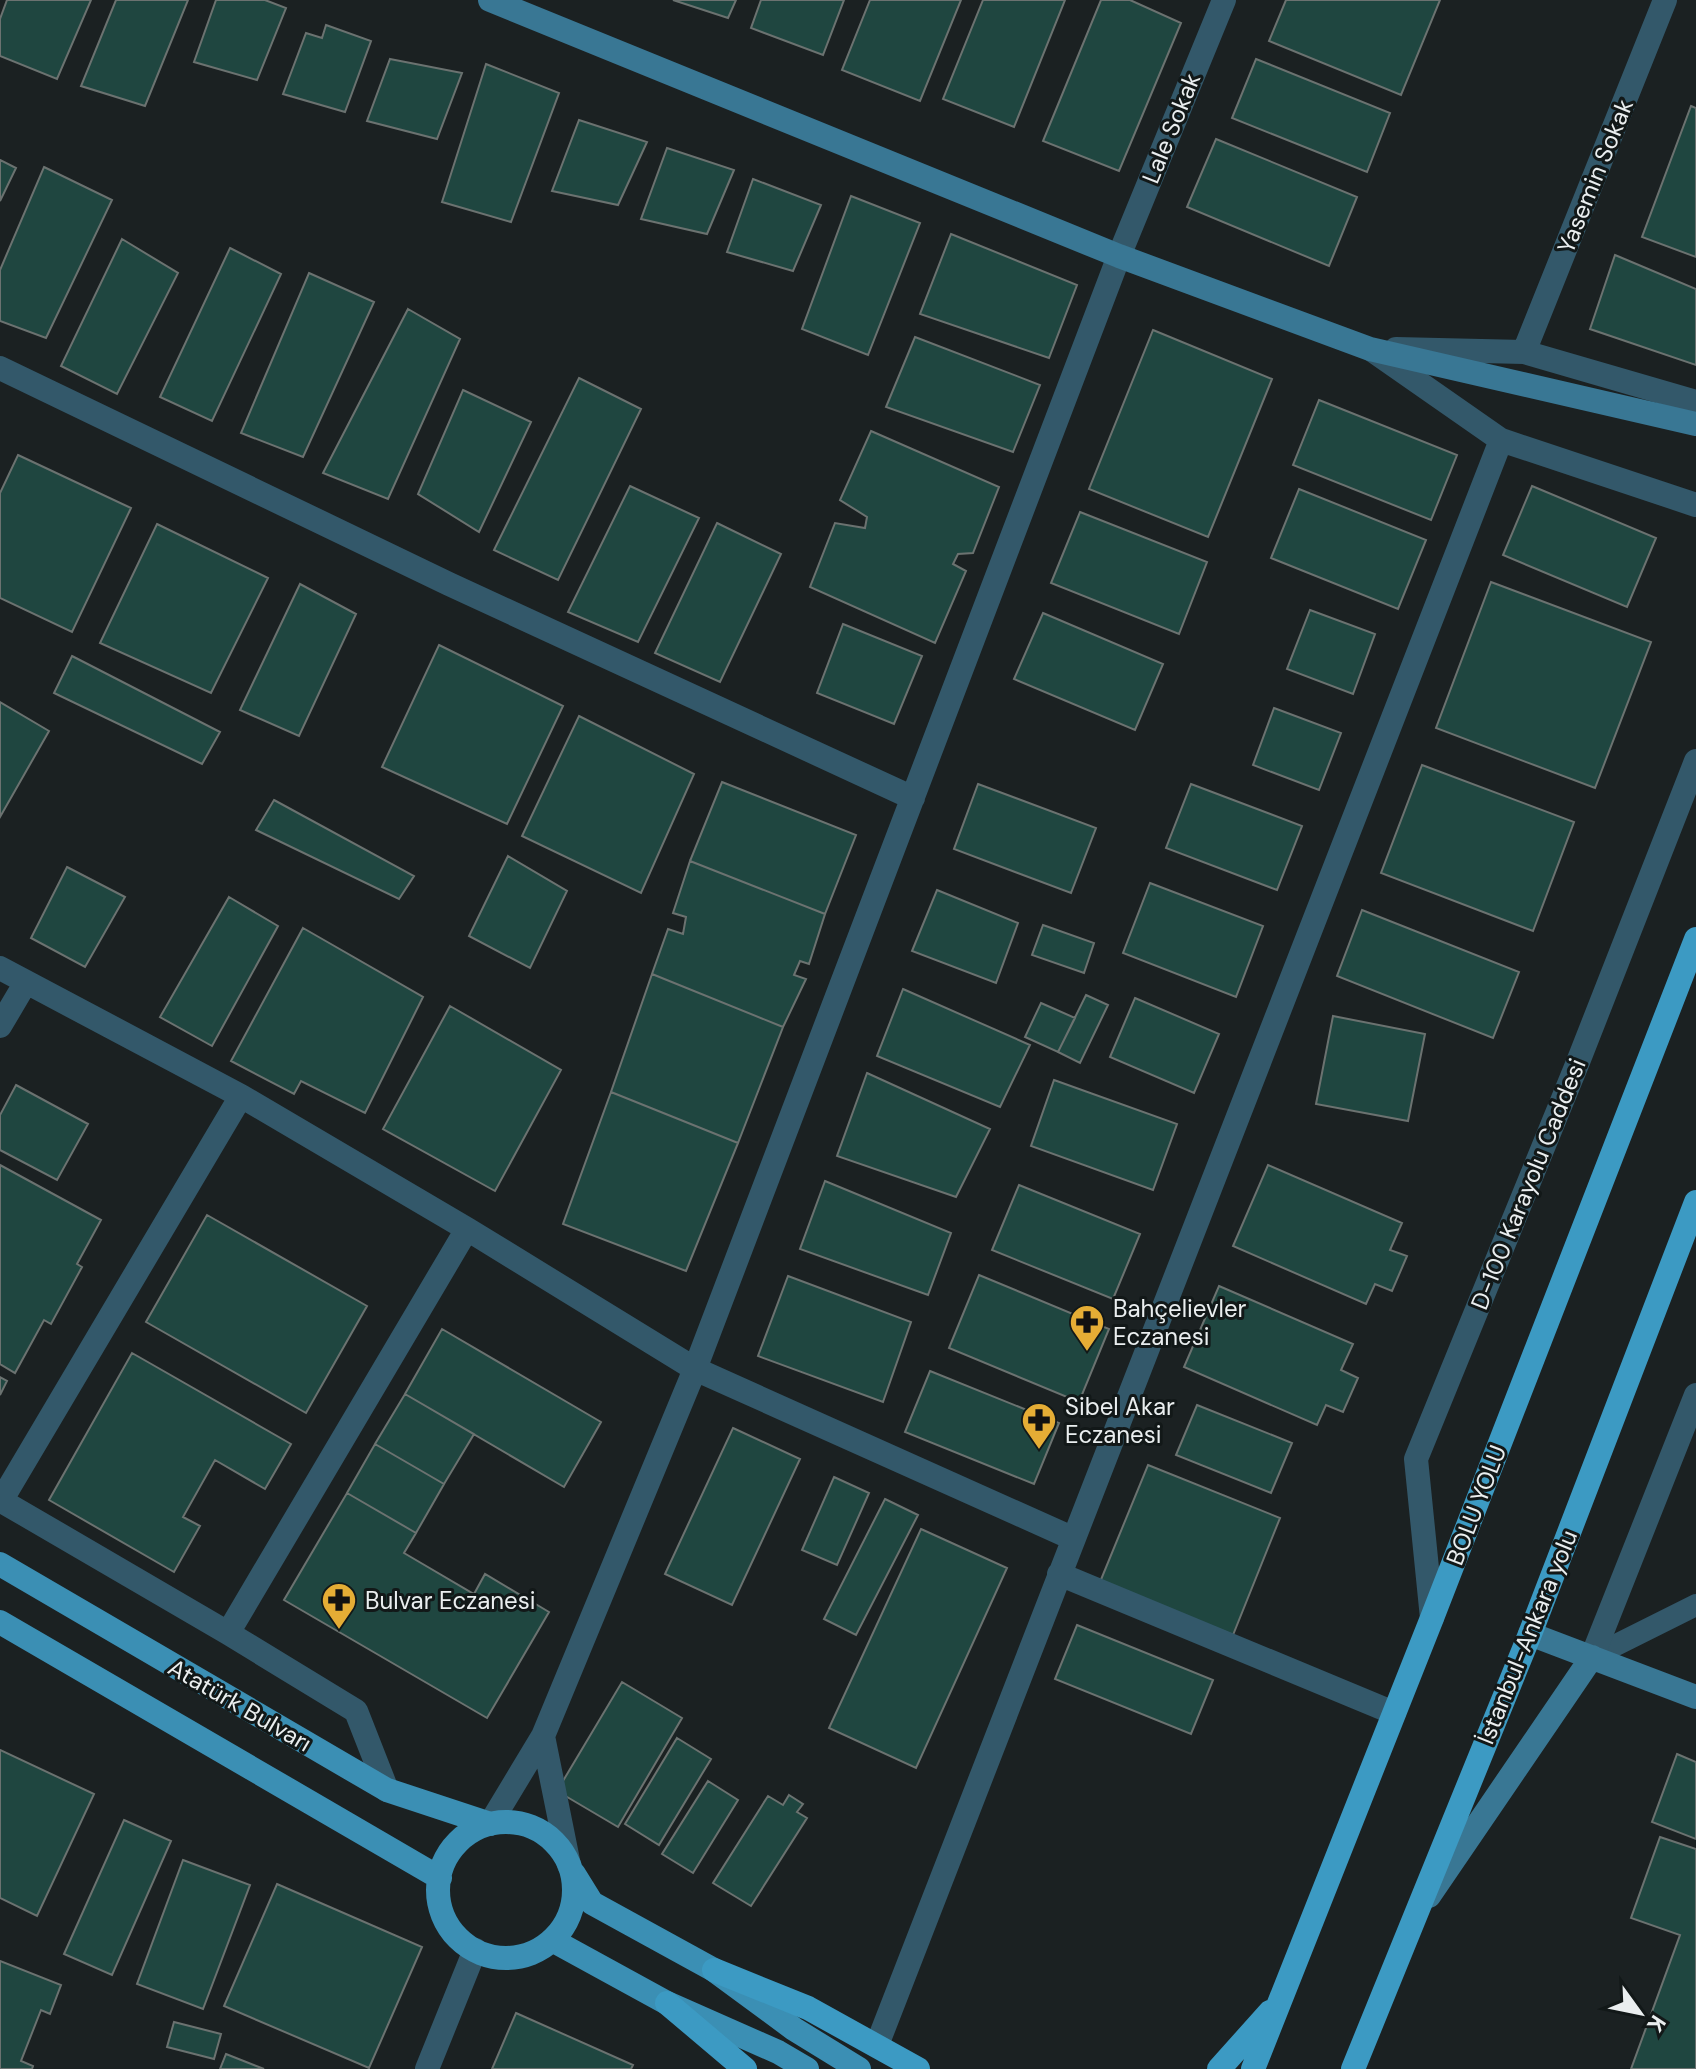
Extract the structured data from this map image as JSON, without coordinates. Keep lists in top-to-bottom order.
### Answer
{
  "streets": {
    "highway": ["BOLU YOLU", "İstanbul-Ankara yolu"],
    "main road": ["Atatürk Bulvarı"],
    "street": ["Lale Sokak", "Yasemin Sokak", "D-100 Karayolu Caddesi"]
  },
  "crossings": [
    ["Lale Sokak", "Atatürk Bulvarı"],
    ["D-100 Karayolu Caddesi", "BOLU YOLU"]
  ],
  "places": {
    "pharmacy": ["Bahçelievler Eczanesi", "Sibel Akar Eczanesi", "Bulvar Eczanesi"]
  },
  "north": "bottom right"
}
